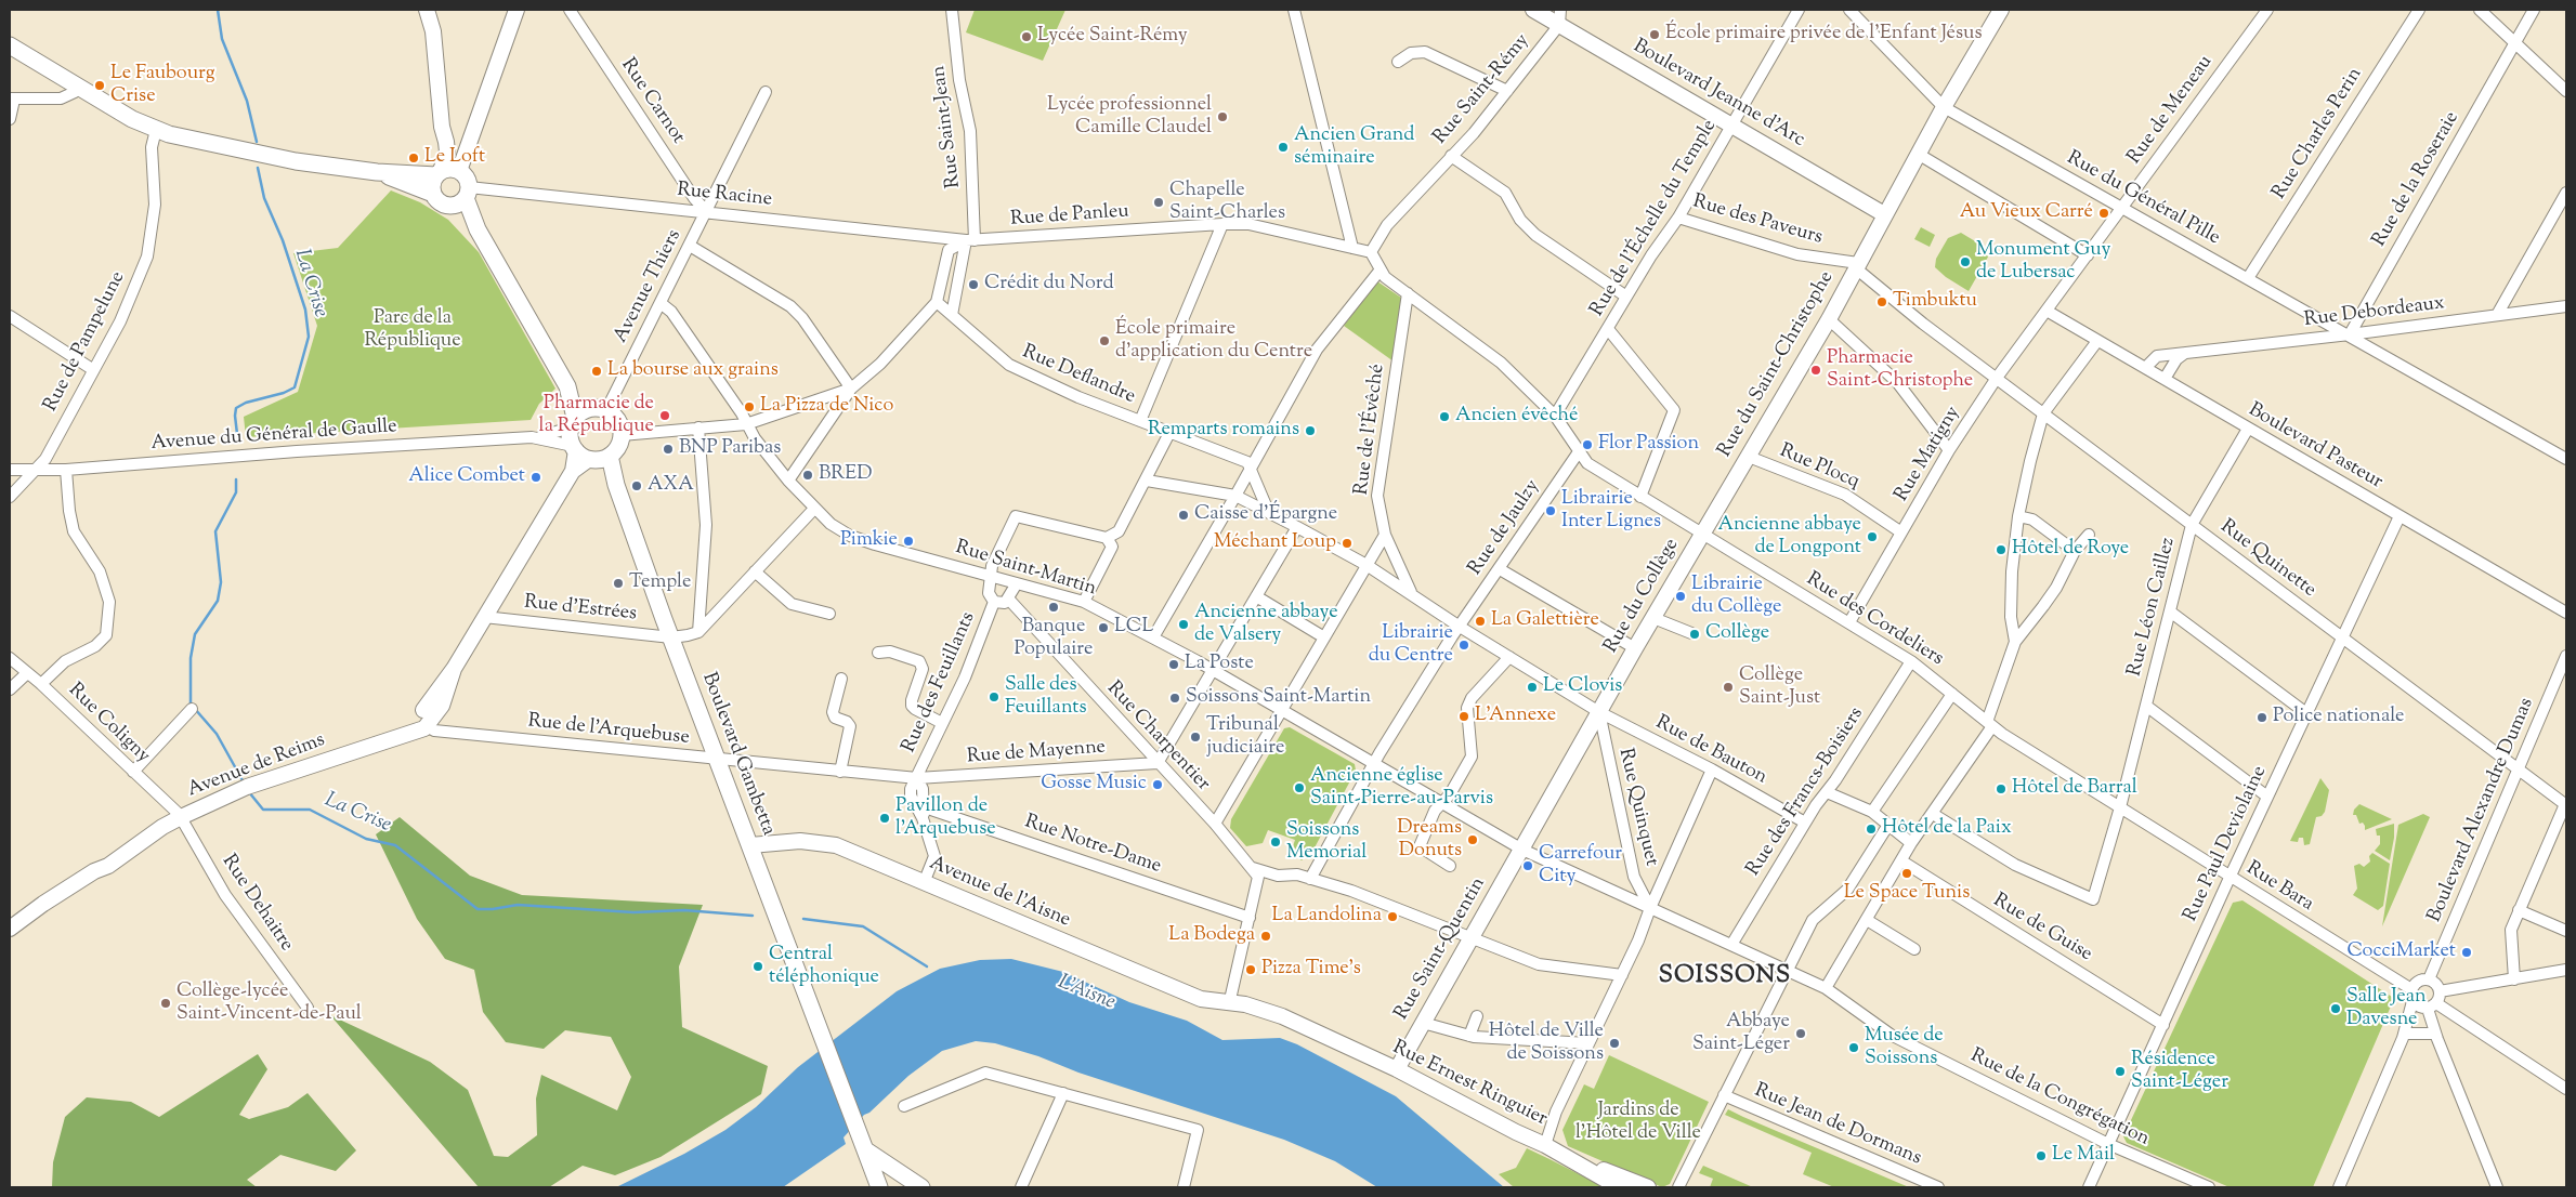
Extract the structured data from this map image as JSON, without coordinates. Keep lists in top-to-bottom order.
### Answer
{
  "streets": {
    "main road": [
      "Boulevard Jeanne d'Arc",
      "Rue du Saint-Christophe",
      "Rue du Collège",
      "Boulevard Gambetta",
      "Avenue de Reims",
      "Avenue de l'Aisne",
      "Rue Saint-Quentin",
      "Rue Ernest Ringuier"
    ],
    "street": [
      "Rue Saint-Rémy",
      "Rue Carnot",
      "Rue de Meneau",
      "Rue Saint-Jean",
      "Rue Charles Perin",
      "Rue de la Roseraie",
      "Rue Racine",
      "Rue du Général Pille",
      "Rue de Panleu",
      "Rue de l'Échelle du Temple",
      "Rue des Paveurs",
      "Avenue Thiers",
      "Rue Debordeaux",
      "Rue de Pampelune",
      "Rue Deflandre",
      "Rue de l'Évêché",
      "Avenue du Général de Gaulle",
      "Boulevard Pasteur",
      "Rue Matigny",
      "Rue Plocq",
      "Rue de Jaulzy",
      "Rue Quinette",
      "Rue Saint-Martin",
      "Rue Léon Caillez",
      "Rue d'Estrées",
      "Rue des Cordeliers",
      "Rue des Feuillants",
      "Rue Coligny",
      "Rue de l'Arquebuse",
      "Rue Charpentier",
      "Rue de Bauton",
      "Rue de Mayenne",
      "Rue des Francs-Boisiers",
      "Rue Quinquet",
      "Boulevard Alexandre Dumas",
      "Rue Paul Deviolaine",
      "Rue Notre-Dame",
      "Rue Bara",
      "Rue Dehaitre",
      "Rue de Guise",
      "Rue de la Congrégation",
      "Rue Jean de Dormans"
    ]
  },
  "crossings": [
    ["Rue Saint-Rémy", "Boulevard Jeanne d'Arc"],
    ["Rue Saint-Rémy", "Rue de Panleu"],
    ["Boulevard Jeanne d'Arc", "Rue de l'Échelle du Temple"],
    ["Boulevard Jeanne d'Arc", "Rue du Saint-Christophe"],
    ["Rue Carnot", "Rue Racine"],
    ["Rue Carnot", "Avenue Thiers"],
    ["Rue de Meneau", "Rue du Général Pille"],
    ["Rue de Meneau", "Boulevard Pasteur"],
    ["Rue de Meneau", "Rue Matigny"],
    ["Rue Saint-Jean", "Rue Racine"],
    ["Rue Saint-Jean", "Rue de Panleu"],
    ["Rue Saint-Jean", "Rue Deflandre"],
    ["Rue Charles Perin", "Rue du Général Pille"],
    ["Rue de la Roseraie", "Rue du Général Pille"],
    ["Rue de la Roseraie", "Rue Debordeaux"],
    ["Rue Racine", "Rue de Panleu"],
    ["Rue Racine", "Avenue Thiers"],
    ["Rue du Général Pille", "Rue Debordeaux"],
    ["Rue du Général Pille", "Rue du Saint-Christophe"],
    ["Rue de l'Échelle du Temple", "Rue des Paveurs"],
    ["Rue de l'Échelle du Temple", "Rue des Cordeliers"],
    ["Rue des Paveurs", "Rue du Saint-Christophe"],
    ["Rue des Paveurs", "Rue Quinette"],
    ["Avenue Thiers", "Avenue du Général de Gaulle"],
    ["Avenue Thiers", "Rue Saint-Martin"],
    ["Avenue Thiers", "Boulevard Gambetta"],
    ["Rue Debordeaux", "Boulevard Pasteur"],
    ["Rue de Pampelune", "Avenue du Général de Gaulle"],
    ["Rue du Saint-Christophe", "Rue Plocq"],
    ["Rue du Saint-Christophe", "Rue Quinette"],
    ["Rue du Saint-Christophe", "Rue du Collège"],
    ["Rue du Saint-Christophe", "Rue des Cordeliers"],
    ["Rue de l'Évêché", "Rue des Cordeliers"],
    ["Rue de l'Évêché", "Rue de Bauton"],
    ["Avenue du Général de Gaulle", "Boulevard Gambetta"],
    ["Boulevard Pasteur", "Rue Matigny"],
    ["Boulevard Pasteur", "Rue Léon Caillez"],
    ["Boulevard Pasteur", "Rue Paul Deviolaine"],
    ["Rue Matigny", "Rue Plocq"],
    ["Rue Matigny", "Rue Quinette"],
    ["Rue Matigny", "Rue des Cordeliers"],
    ["Rue de Jaulzy", "Rue Saint-Martin"],
    ["Rue de Jaulzy", "Rue des Cordeliers"],
    ["Rue de Jaulzy", "Rue de Bauton"],
    ["Rue Quinette", "Rue Léon Caillez"],
    ["Rue Quinette", "Boulevard Alexandre Dumas"],
    ["Rue Quinette", "Rue Paul Deviolaine"],
    ["Rue Saint-Martin", "Rue du Collège"],
    ["Rue Saint-Martin", "Rue Saint-Quentin"],
    ["Rue Saint-Martin", "Rue de la Congrégation"],
    ["Rue du Collège", "Rue des Cordeliers"],
    ["Rue du Collège", "Rue de Bauton"],
    ["Rue du Collège", "Rue Quinquet"],
    ["Rue du Collège", "Rue Saint-Quentin"],
    ["Rue du Collège", "Rue de la Congrégation"],
    ["Rue Léon Caillez", "Rue Bara"],
    ["Rue d'Estrées", "Boulevard Gambetta"],
    ["Rue des Cordeliers", "Rue des Francs-Boisiers"],
    ["Rue des Cordeliers", "Rue Bara"],
    ["Rue des Feuillants", "Rue de l'Arquebuse"],
    ["Rue des Feuillants", "Rue de Mayenne"],
    ["Rue des Feuillants", "Rue Notre-Dame"],
    ["Rue des Feuillants", "Avenue de l'Aisne"],
    ["Rue Coligny", "Avenue de Reims"],
    ["Rue Coligny", "Rue Dehaitre"],
    ["Rue de l'Arquebuse", "Rue de Mayenne"],
    ["Rue de l'Arquebuse", "Boulevard Gambetta"],
    ["Rue de l'Arquebuse", "Avenue de Reims"],
    ["Rue Charpentier", "Rue de Mayenne"],
    ["Rue de Bauton", "Rue des Francs-Boisiers"],
    ["Rue de Bauton", "Rue Quinquet"],
    ["Boulevard Gambetta", "Avenue de l'Aisne"],
    ["Avenue de Reims", "Rue Dehaitre"],
    ["Rue des Francs-Boisiers", "Rue de la Congrégation"],
    ["Rue Quinquet", "Rue de la Congrégation"],
    ["Boulevard Alexandre Dumas", "Rue Bara"],
    ["Rue Paul Deviolaine", "Rue Bara"],
    ["Rue Paul Deviolaine", "Rue de Guise"],
    ["Rue Paul Deviolaine", "Rue de la Congrégation"],
    ["Avenue de l'Aisne", "Rue Ernest Ringuier"],
    ["Rue Saint-Quentin", "Rue Ernest Ringuier"],
    ["Rue Saint-Quentin", "Rue de la Congrégation"]
  ],
  "districts": ["SOISSONS"],
  "water": ["La Crise", "L'Aisne"],
  "parks": ["Parc de la République", "Jardins de l'Hôtel de Ville"],
  "places": [
    "École primaire privée de l'Enfant Jésus",
    "Lycée Saint-Rémy",
    "Le Faubourg Crise",
    "Lycée professionnel Camille Claudel",
    "Ancien Grand séminaire",
    "Le Loft",
    "Chapelle Saint-Charles",
    "Au Vieux Carré",
    "Monument Guy de Lubersac",
    "Crédit du Nord",
    "Timbuktu",
    "École primaire d'application du Centre",
    "Pharmacie Saint-Christophe",
    "La bourse aux grains",
    "La Pizza de Nico",
    "Pharmacie de la République",
    "Ancien évêché",
    "Remparts romains",
    "Flor Passion",
    "BNP Paribas",
    "BRED",
    "Alice Combet",
    "AXA",
    "Librairie Inter Lignes",
    "Caisse d'Épargne",
    "Ancienne abbaye de Longpont",
    "Pimkie",
    "Méchant Loup",
    "Hôtel de Roye",
    "Temple",
    "Librairie du Collège",
    "Banque Populaire",
    "La Galettière",
    "Ancienne abbaye de Valsery",
    "LCL",
    "Collège",
    "Librairie du Centre",
    "La Poste",
    "Le Clovis",
    "Collège Saint-Just",
    "Salle des Feuillants",
    "Soissons Saint-Martin",
    "L'Annexe",
    "Police nationale",
    "Tribunal judiciaire",
    "Gosse Music",
    "Ancienne église Saint-Pierre-au-Parvis",
    "Hôtel de Barral",
    "Pavillon de l'Arquebuse",
    "Hôtel de la Paix",
    "Dreams Donuts",
    "Soissons Memorial",
    "Carrefour City",
    "Le Space Tunis",
    "La Landolina",
    "La Bodega",
    "CocciMarket",
    "Central téléphonique",
    "Pizza Time's",
    "Collège-lycée Saint-Vincent-de-Paul",
    "Salle Jean Davesne",
    "Abbaye Saint-Léger",
    "Hôtel de Ville de Soissons",
    "Musée de Soissons",
    "Résidence Saint-Léger",
    "Le Mail"
  ]
}
